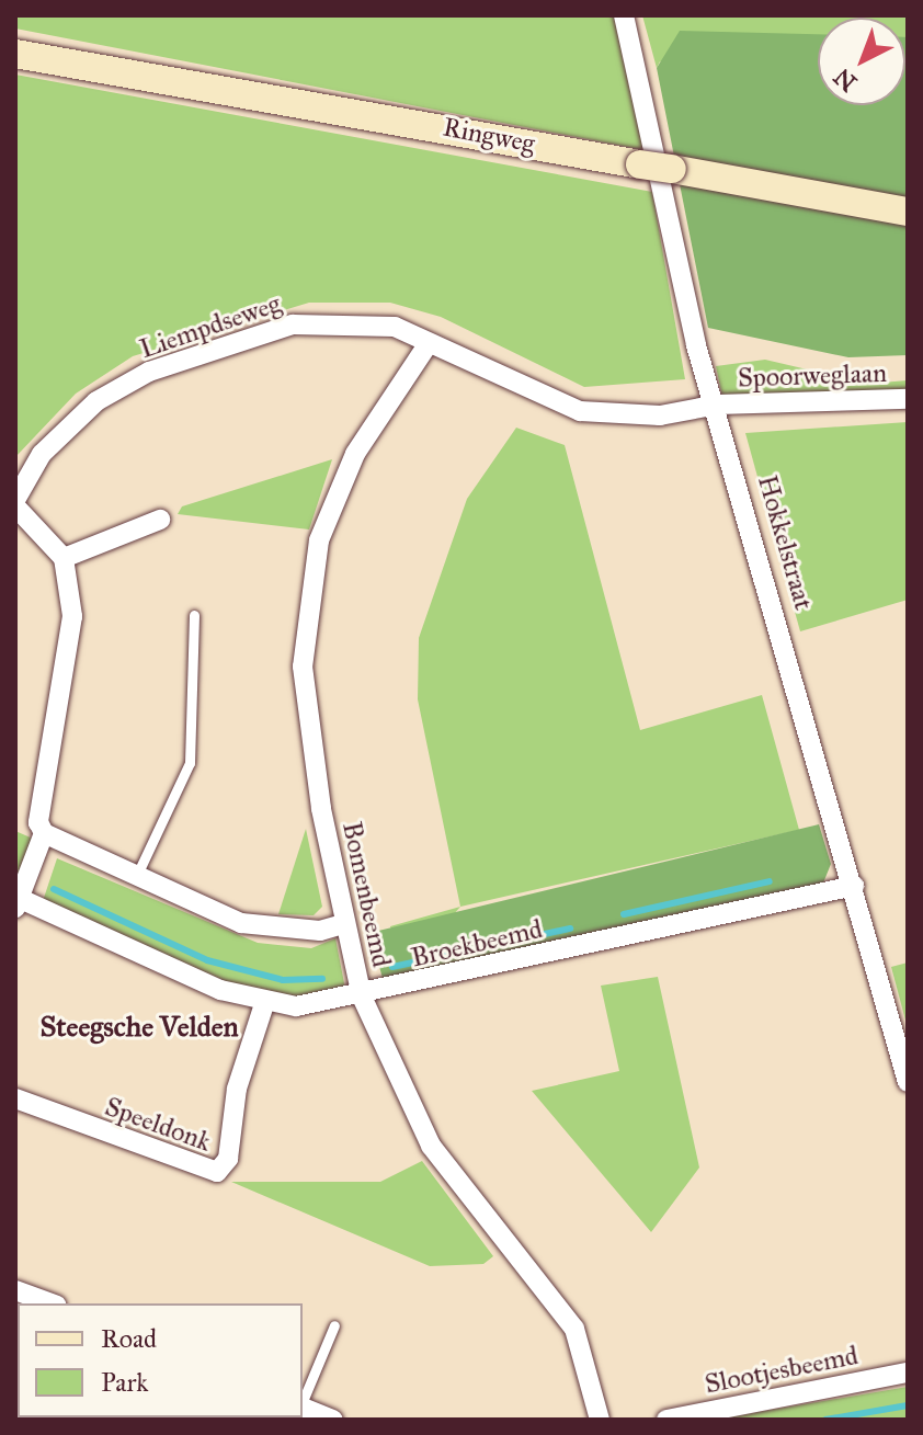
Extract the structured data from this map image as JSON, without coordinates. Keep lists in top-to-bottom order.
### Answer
{
  "streets": {
    "main road": ["Ringweg"],
    "street": [
      "Liempdseweg",
      "Spoorweglaan",
      "Hokkelstraat",
      "Bomenbeemd",
      "Broekbeemd",
      "Speeldonk",
      "Slootjesbeemd"
    ]
  },
  "crossings": [
    ["Liempdseweg", "Spoorweglaan"],
    ["Liempdseweg", "Hokkelstraat"],
    ["Liempdseweg", "Bomenbeemd"],
    ["Spoorweglaan", "Hokkelstraat"],
    ["Hokkelstraat", "Broekbeemd"],
    ["Bomenbeemd", "Broekbeemd"],
    ["Broekbeemd", "Speeldonk"]
  ],
  "districts": ["Steegsche Velden"],
  "legend": ["Road", "Park"],
  "north": "bottom left"
}
